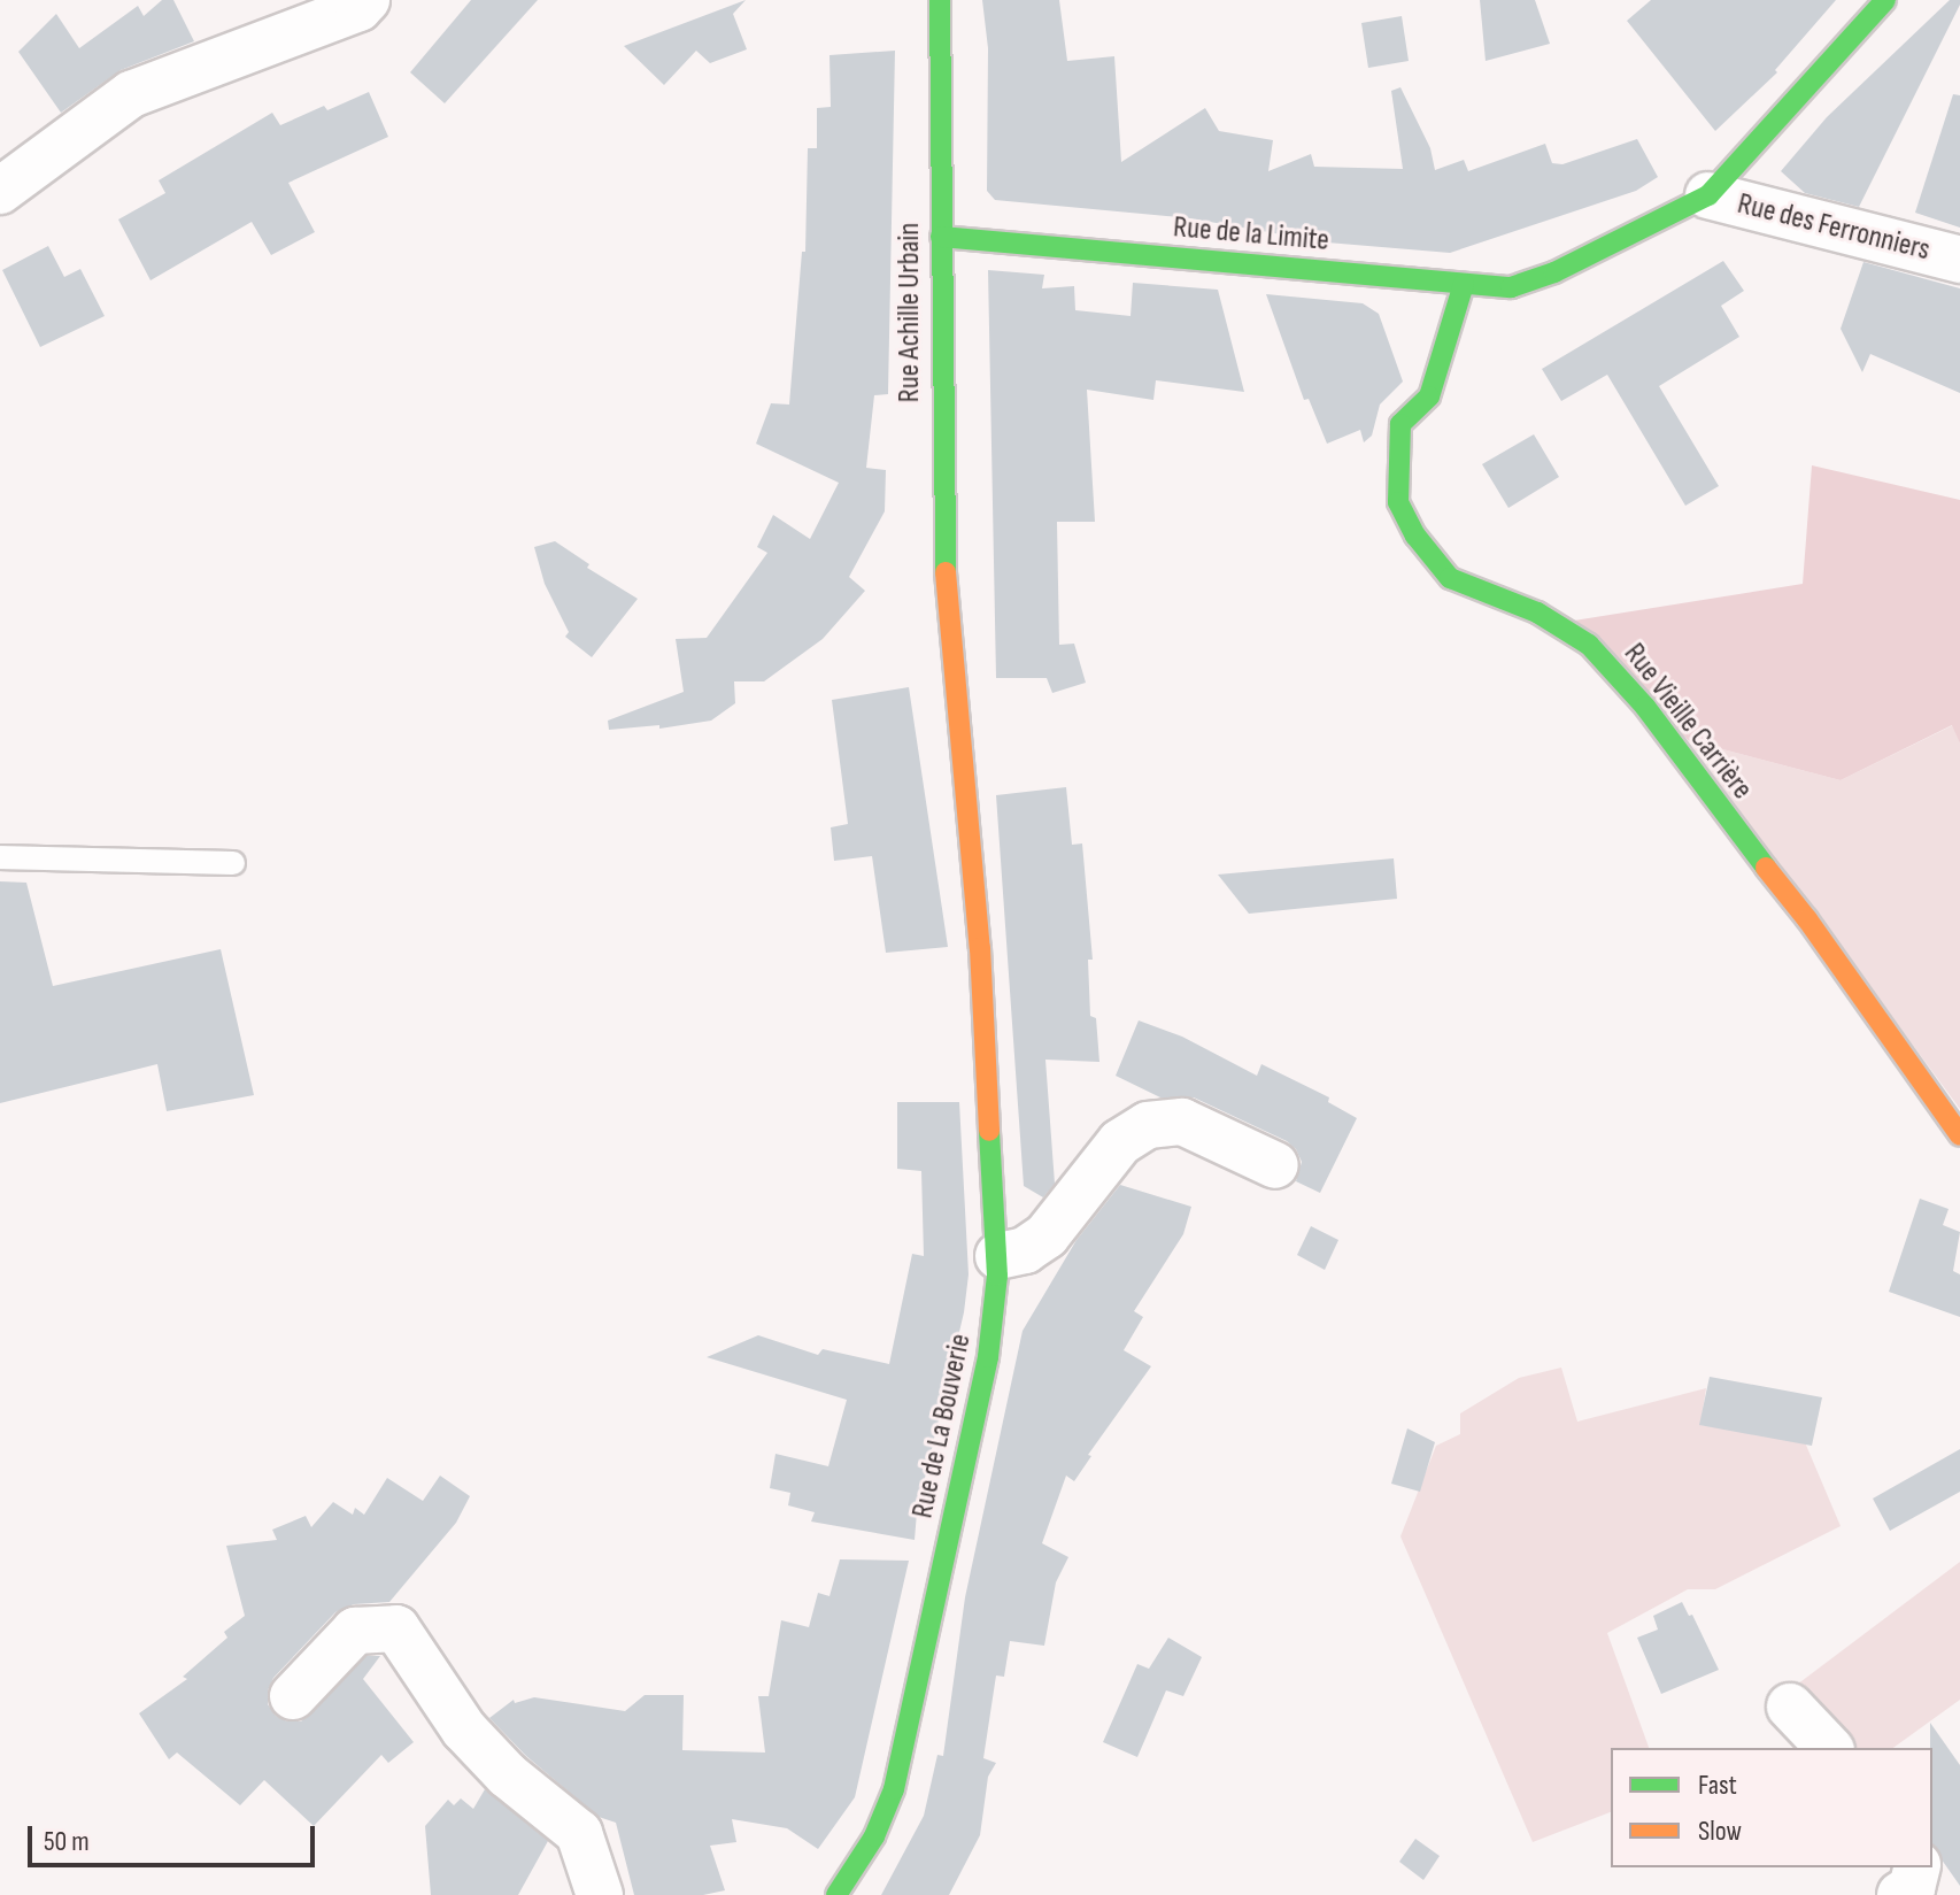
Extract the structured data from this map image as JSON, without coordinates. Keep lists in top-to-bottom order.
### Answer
{
  "streets": {
    "street": [
      "Rue des Ferronniers",
      "Rue de la Limite",
      "Rue Achille Urbain",
      "Rue Vieille Carrière",
      "Rue de La Bouverie"
    ]
  },
  "crossings": [
    ["Rue des Ferronniers", "Rue de la Limite"],
    ["Rue de la Limite", "Rue Achille Urbain"],
    ["Rue de la Limite", "Rue Vieille Carrière"],
    ["Rue Achille Urbain", "Rue de La Bouverie"]
  ],
  "legend": ["Fast", "Slow"],
  "scale_bar": "50 m"
}
